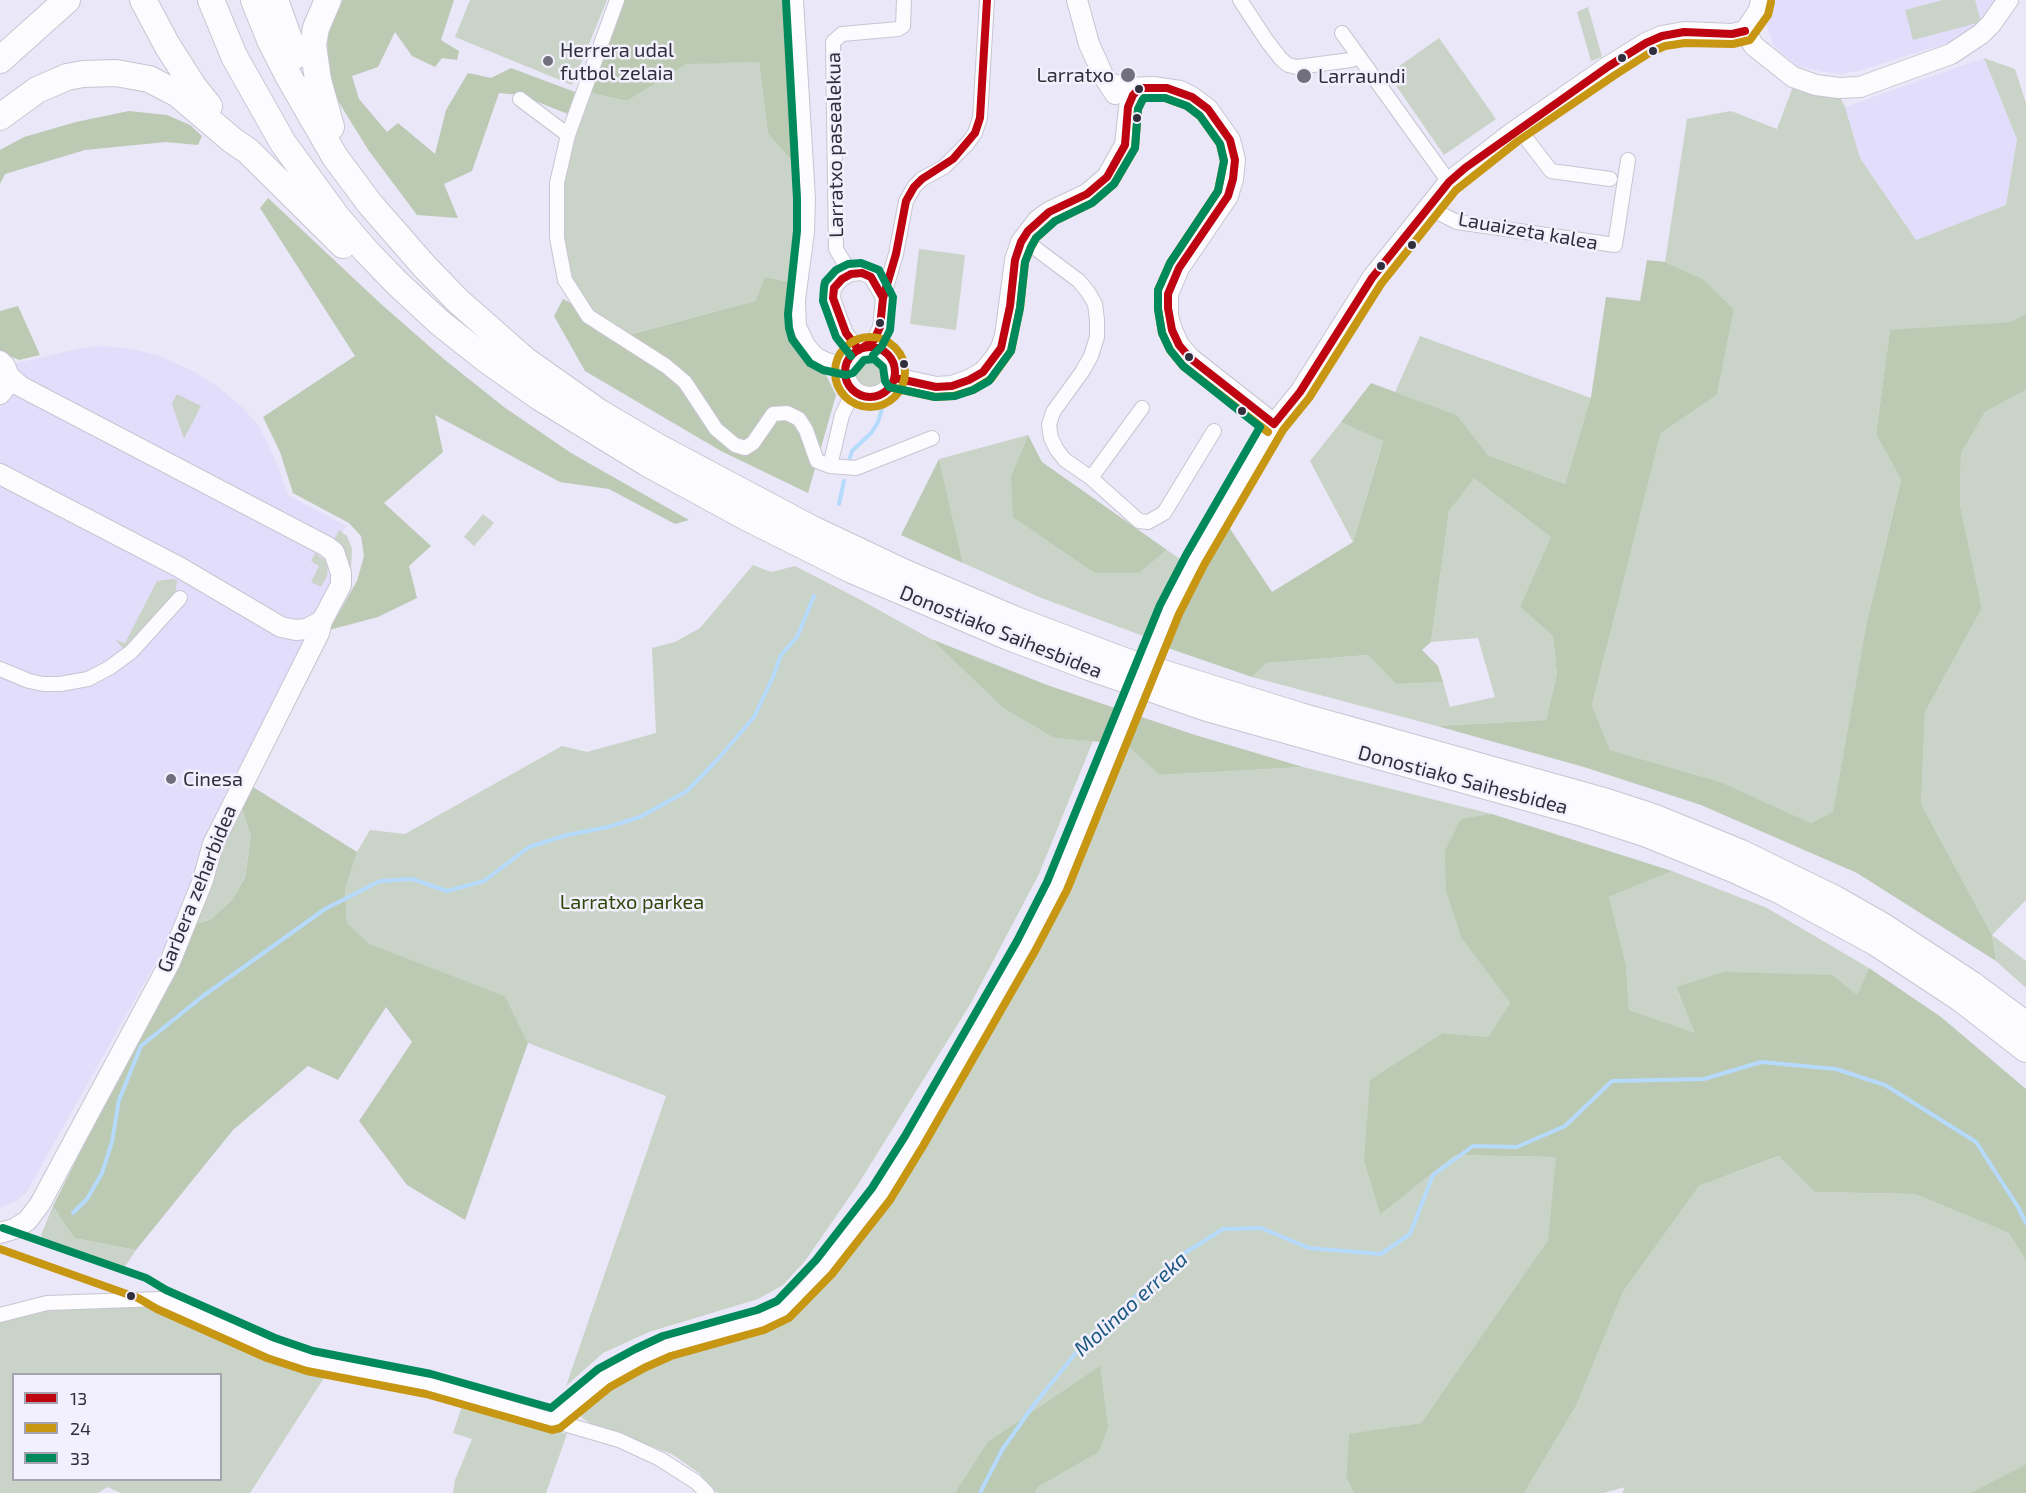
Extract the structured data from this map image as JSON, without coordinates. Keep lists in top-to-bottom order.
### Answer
{
  "streets": {
    "highway": ["Donostiako Saihesbidea"],
    "street": ["Larratxo pasealekua", "Lauaizeta kalea", "Garbera zeharbidea"]
  },
  "water": ["Molinao erreka"],
  "parks": ["Larratxo parkea"],
  "places": [
    "Herrera udal futbol zelaia",
    "Larratxo",
    "Larraundi",
    "Cinesa"
  ],
  "lines": ["transit line 13", "transit line 33", "transit line 24"],
  "legend": ["13", "24", "33"]
}
